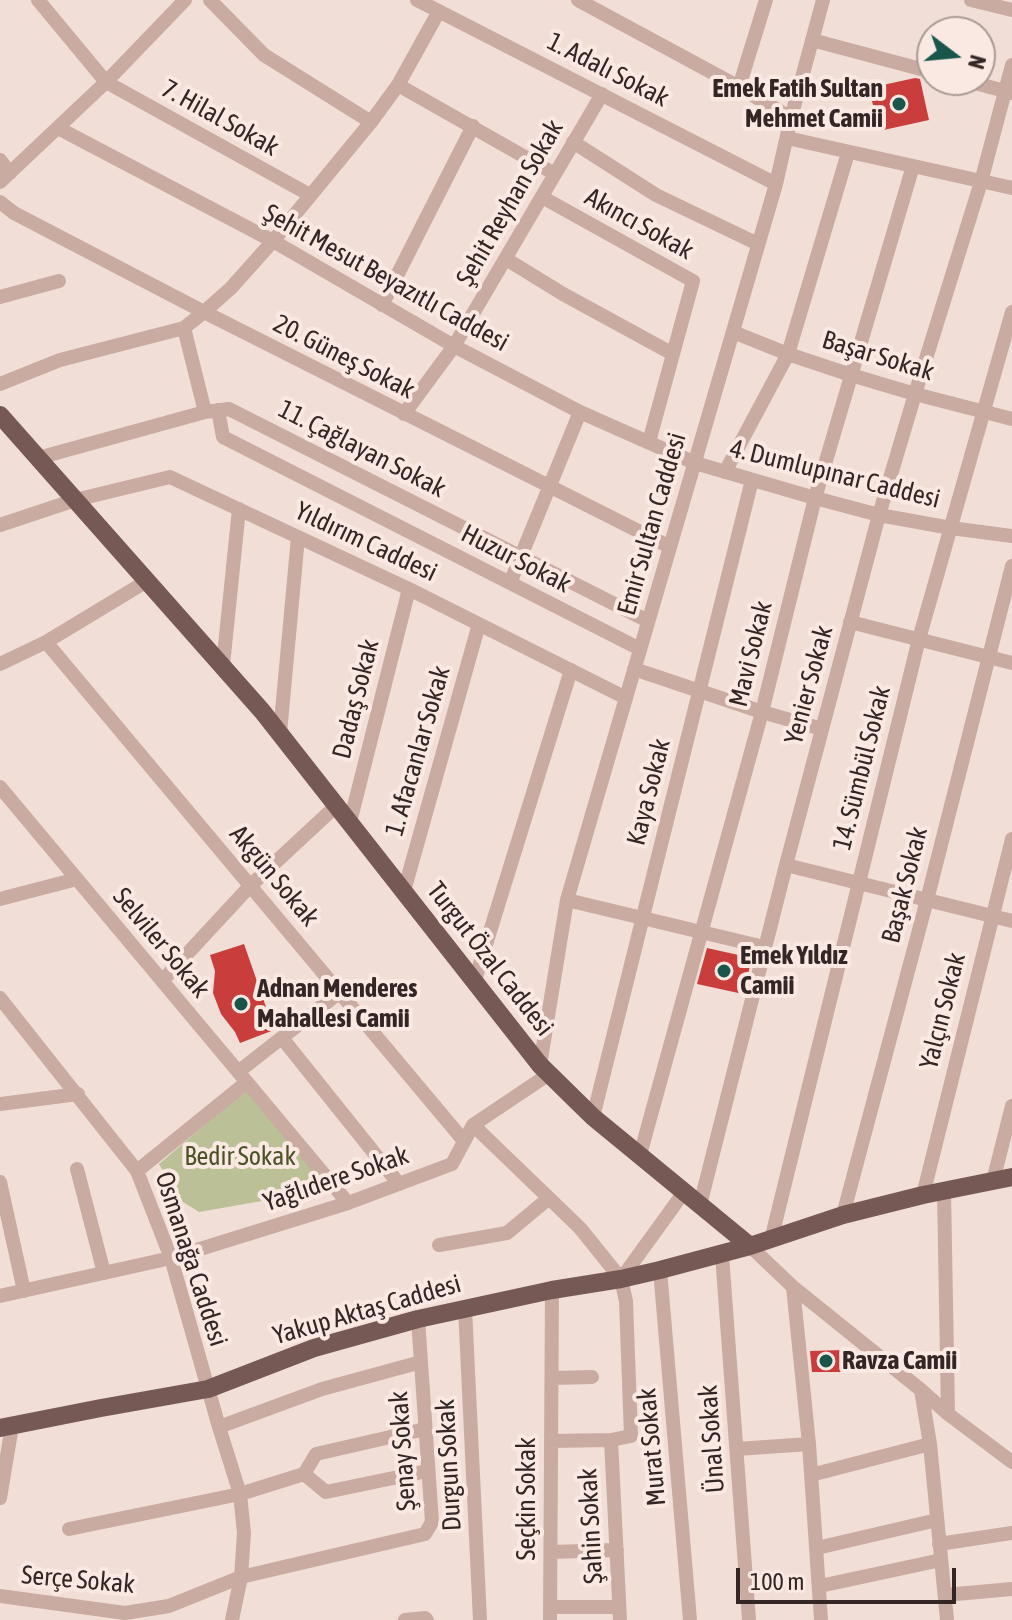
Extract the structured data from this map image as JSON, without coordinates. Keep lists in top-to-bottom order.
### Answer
{
  "streets": {
    "main road": ["Turgut Özal Caddesi", "Yakup Aktaş Caddesi"],
    "street": [
      "1. Adalı Sokak",
      "7. Hilal Sokak",
      "Şehit Reyhan Sokak",
      "Akıncı Sokak",
      "Şehit Mesut Beyazıtlı Caddesi",
      "Başar Sokak",
      "20. Güneş Sokak",
      "11. Çağlayan Sokak",
      "4. Dumlupınar Caddesi",
      "Emir Sultan Caddesi",
      "Yıldırım Caddesi",
      "Huzur Sokak",
      "Mavi Sokak",
      "Yenier Sokak",
      "Dadaş Sokak",
      "1. Afacanlar Sokak",
      "14. Sümbül Sokak",
      "Kaya Sokak",
      "Akgün Sokak",
      "Başak Sokak",
      "Selviler Sokak",
      "Yalçın Sokak",
      "Yağlıdere Sokak",
      "Osmanağa Caddesi",
      "Ünal Sokak",
      "Murat Sokak",
      "Şenay Sokak",
      "Durgun Sokak",
      "Seçkin Sokak",
      "Şahin Sokak",
      "Serçe Sokak"
    ]
  },
  "crossings": [
    ["1. Adalı Sokak", "Şehit Reyhan Sokak"],
    ["1. Adalı Sokak", "Emir Sultan Caddesi"],
    ["Şehit Reyhan Sokak", "Akıncı Sokak"],
    ["Şehit Reyhan Sokak", "Şehit Mesut Beyazıtlı Caddesi"],
    ["Şehit Reyhan Sokak", "20. Güneş Sokak"],
    ["Akıncı Sokak", "Şehit Mesut Beyazıtlı Caddesi"],
    ["Şehit Mesut Beyazıtlı Caddesi", "4. Dumlupınar Caddesi"],
    ["Şehit Mesut Beyazıtlı Caddesi", "Emir Sultan Caddesi"],
    ["Başar Sokak", "Emir Sultan Caddesi"],
    ["Başar Sokak", "Mavi Sokak"],
    ["Başar Sokak", "Yenier Sokak"],
    ["Başar Sokak", "14. Sümbül Sokak"],
    ["20. Güneş Sokak", "Emir Sultan Caddesi"],
    ["11. Çağlayan Sokak", "Emir Sultan Caddesi"],
    ["11. Çağlayan Sokak", "Huzur Sokak"],
    ["4. Dumlupınar Caddesi", "Emir Sultan Caddesi"],
    ["4. Dumlupınar Caddesi", "Mavi Sokak"],
    ["4. Dumlupınar Caddesi", "Yenier Sokak"],
    ["4. Dumlupınar Caddesi", "14. Sümbül Sokak"],
    ["4. Dumlupınar Caddesi", "Kaya Sokak"],
    ["Emir Sultan Caddesi", "Yıldırım Caddesi"],
    ["Emir Sultan Caddesi", "Huzur Sokak"],
    ["Emir Sultan Caddesi", "Turgut Özal Caddesi"],
    ["Emir Sultan Caddesi", "Yağlıdere Sokak"],
    ["Yıldırım Caddesi", "Dadaş Sokak"],
    ["Yıldırım Caddesi", "1. Afacanlar Sokak"],
    ["Yıldırım Caddesi", "Turgut Özal Caddesi"],
    ["Mavi Sokak", "Turgut Özal Caddesi"],
    ["Yenier Sokak", "Turgut Özal Caddesi"],
    ["Dadaş Sokak", "Turgut Özal Caddesi"],
    ["1. Afacanlar Sokak", "Turgut Özal Caddesi"],
    ["14. Sümbül Sokak", "Yakup Aktaş Caddesi"],
    ["Kaya Sokak", "Turgut Özal Caddesi"],
    ["Akgün Sokak", "Yağlıdere Sokak"],
    ["Başak Sokak", "Yakup Aktaş Caddesi"],
    ["Selviler Sokak", "Yağlıdere Sokak"],
    ["Turgut Özal Caddesi", "Yağlıdere Sokak"],
    ["Turgut Özal Caddesi", "Yakup Aktaş Caddesi"],
    ["Yalçın Sokak", "Yakup Aktaş Caddesi"],
    ["Yağlıdere Sokak", "Osmanağa Caddesi"],
    ["Osmanağa Caddesi", "Yakup Aktaş Caddesi"],
    ["Osmanağa Caddesi", "Şenay Sokak"],
    ["Osmanağa Caddesi", "Serçe Sokak"],
    ["Yakup Aktaş Caddesi", "Ünal Sokak"],
    ["Yakup Aktaş Caddesi", "Murat Sokak"],
    ["Yakup Aktaş Caddesi", "Şenay Sokak"],
    ["Yakup Aktaş Caddesi", "Durgun Sokak"],
    ["Yakup Aktaş Caddesi", "Seçkin Sokak"],
    ["Şenay Sokak", "Serçe Sokak"],
    ["Seçkin Sokak", "Şahin Sokak"]
  ],
  "parks": ["Bedir Sokak"],
  "places": [
    "Emek Fatih Sultan Mehmet Camii",
    "Emek Yıldız Camii",
    "Adnan Menderes Mahallesi Camii",
    "Ravza Camii"
  ],
  "scale_bar": "100 m",
  "north": "right"
}
